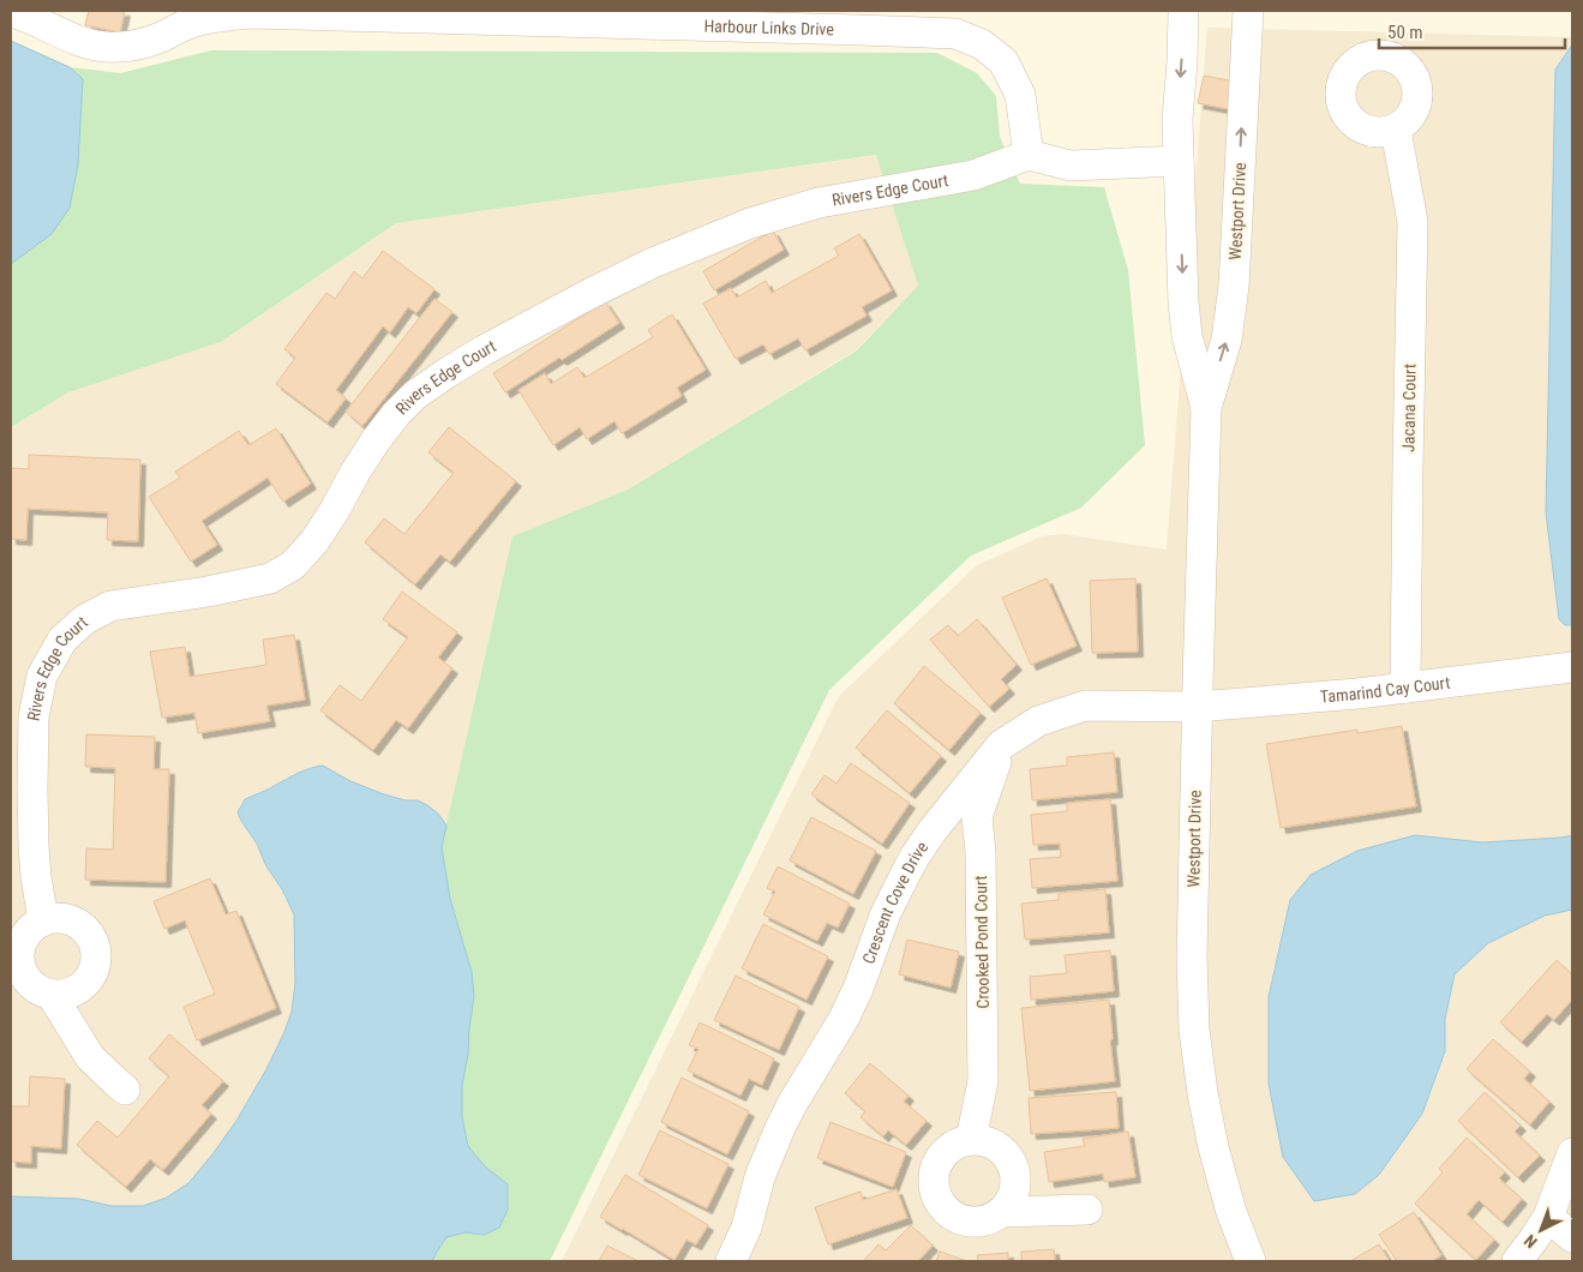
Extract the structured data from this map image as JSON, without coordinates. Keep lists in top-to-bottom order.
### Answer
{
  "streets": {
    "street": [
      "Harbour Links Drive",
      "Rivers Edge Court",
      "Westport Drive",
      "Jacana Court",
      "Tamarind Cay Court",
      "Crescent Cove Drive",
      "Crooked Pond Court"
    ]
  },
  "crossings": [
    ["Harbour Links Drive", "Rivers Edge Court"],
    ["Westport Drive", "Tamarind Cay Court"],
    ["Westport Drive", "Crescent Cove Drive"],
    ["Jacana Court", "Tamarind Cay Court"],
    ["Tamarind Cay Court", "Crescent Cove Drive"],
    ["Crescent Cove Drive", "Crooked Pond Court"]
  ],
  "scale_bar": "50 m",
  "north": "bottom left"
}
